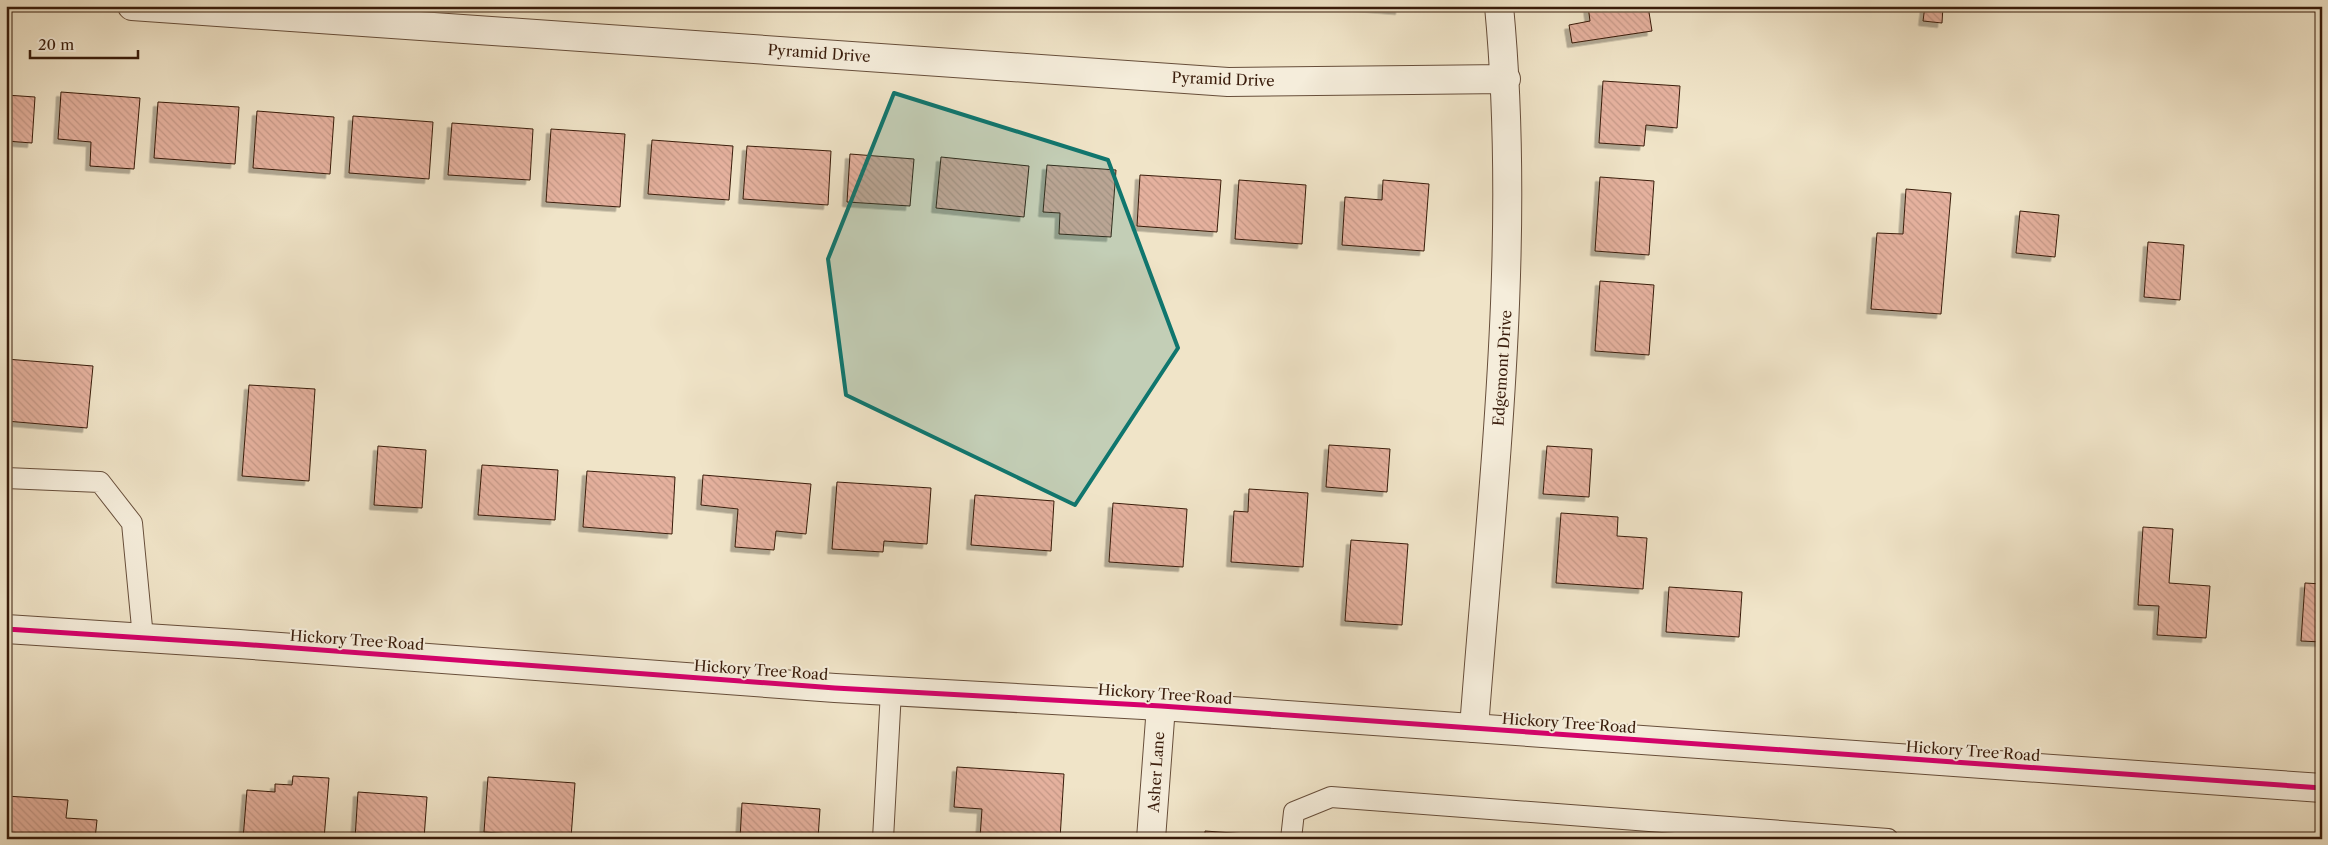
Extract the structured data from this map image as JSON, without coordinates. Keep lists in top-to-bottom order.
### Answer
{
  "streets": {
    "street": [
      "Pyramid Drive",
      "Edgemont Drive",
      "Hickory Tree Road",
      "Asher Lane"
    ]
  },
  "crossings": [
    ["Pyramid Drive", "Edgemont Drive"],
    ["Edgemont Drive", "Hickory Tree Road"],
    ["Hickory Tree Road", "Asher Lane"]
  ],
  "scale_bar": "20 m"
}
